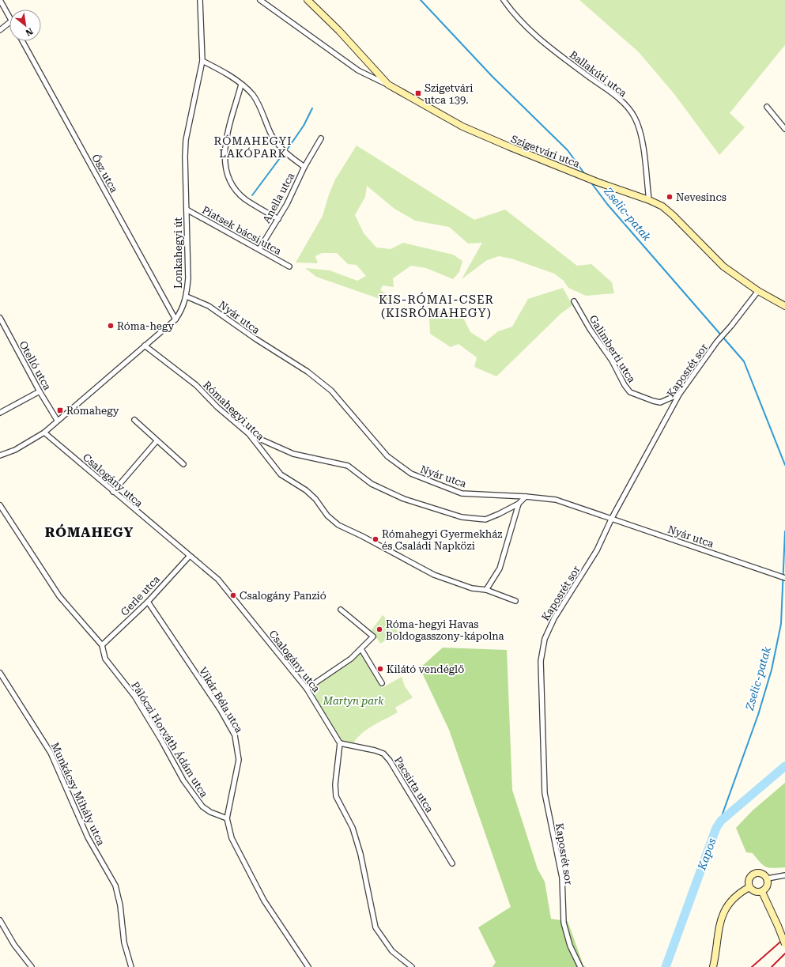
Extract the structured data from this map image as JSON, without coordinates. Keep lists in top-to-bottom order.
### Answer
{
  "streets": {
    "street": [
      "Ballakúti utca",
      "Szigetvári utca",
      "Ősz utca",
      "Anella utca",
      "Piatsek bácsi utca",
      "Lonkahegyi út",
      "Nyár utca",
      "Galimberti utca",
      "Otelló utca",
      "Kaposrét sor",
      "Rómahegyi utca",
      "Csalogány utca",
      "Gerle utca",
      "Vikár Béla utca",
      "Pálóczi Horváth Ádám utca",
      "Pacsirta utca",
      "Munkácsy Mihály utca"
    ]
  },
  "crossings": [
    ["Ballakúti utca", "Szigetvári utca"],
    ["Szigetvári utca", "Kaposrét sor"],
    ["Ősz utca", "Lonkahegyi út"],
    ["Anella utca", "Piatsek bácsi utca"],
    ["Piatsek bácsi utca", "Lonkahegyi út"],
    ["Lonkahegyi út", "Nyár utca"],
    ["Lonkahegyi út", "Otelló utca"],
    ["Lonkahegyi út", "Rómahegyi utca"],
    ["Lonkahegyi út", "Csalogány utca"],
    ["Nyár utca", "Kaposrét sor"],
    ["Galimberti utca", "Kaposrét sor"],
    ["Csalogány utca", "Gerle utca"],
    ["Csalogány utca", "Pacsirta utca"],
    ["Gerle utca", "Vikár Béla utca"],
    ["Gerle utca", "Pálóczi Horváth Ádám utca"],
    ["Vikár Béla utca", "Pálóczi Horváth Ádám utca"]
  ],
  "districts": ["RÓMAHEGYI LAKÓPARK", "KIS-RÓMAI-CSER (KISRÓMAHEGY)", "RÓMAHEGY"],
  "water": ["Zselic-patak", "Kapos"],
  "parks": ["Martyn park"],
  "places": {
    "transit": ["Szigetvári utca 139.", "Rómahegy"],
    "other": [
      "Nevesincs",
      "Róma-hegy",
      "Rómahegyi Gyermekház és Családi Napközi",
      "Csalogány Panzió",
      "Róma-hegyi Havas Boldogasszony-kápolna",
      "Kilátó vendéglő"
    ]
  },
  "north": "bottom right"
}
